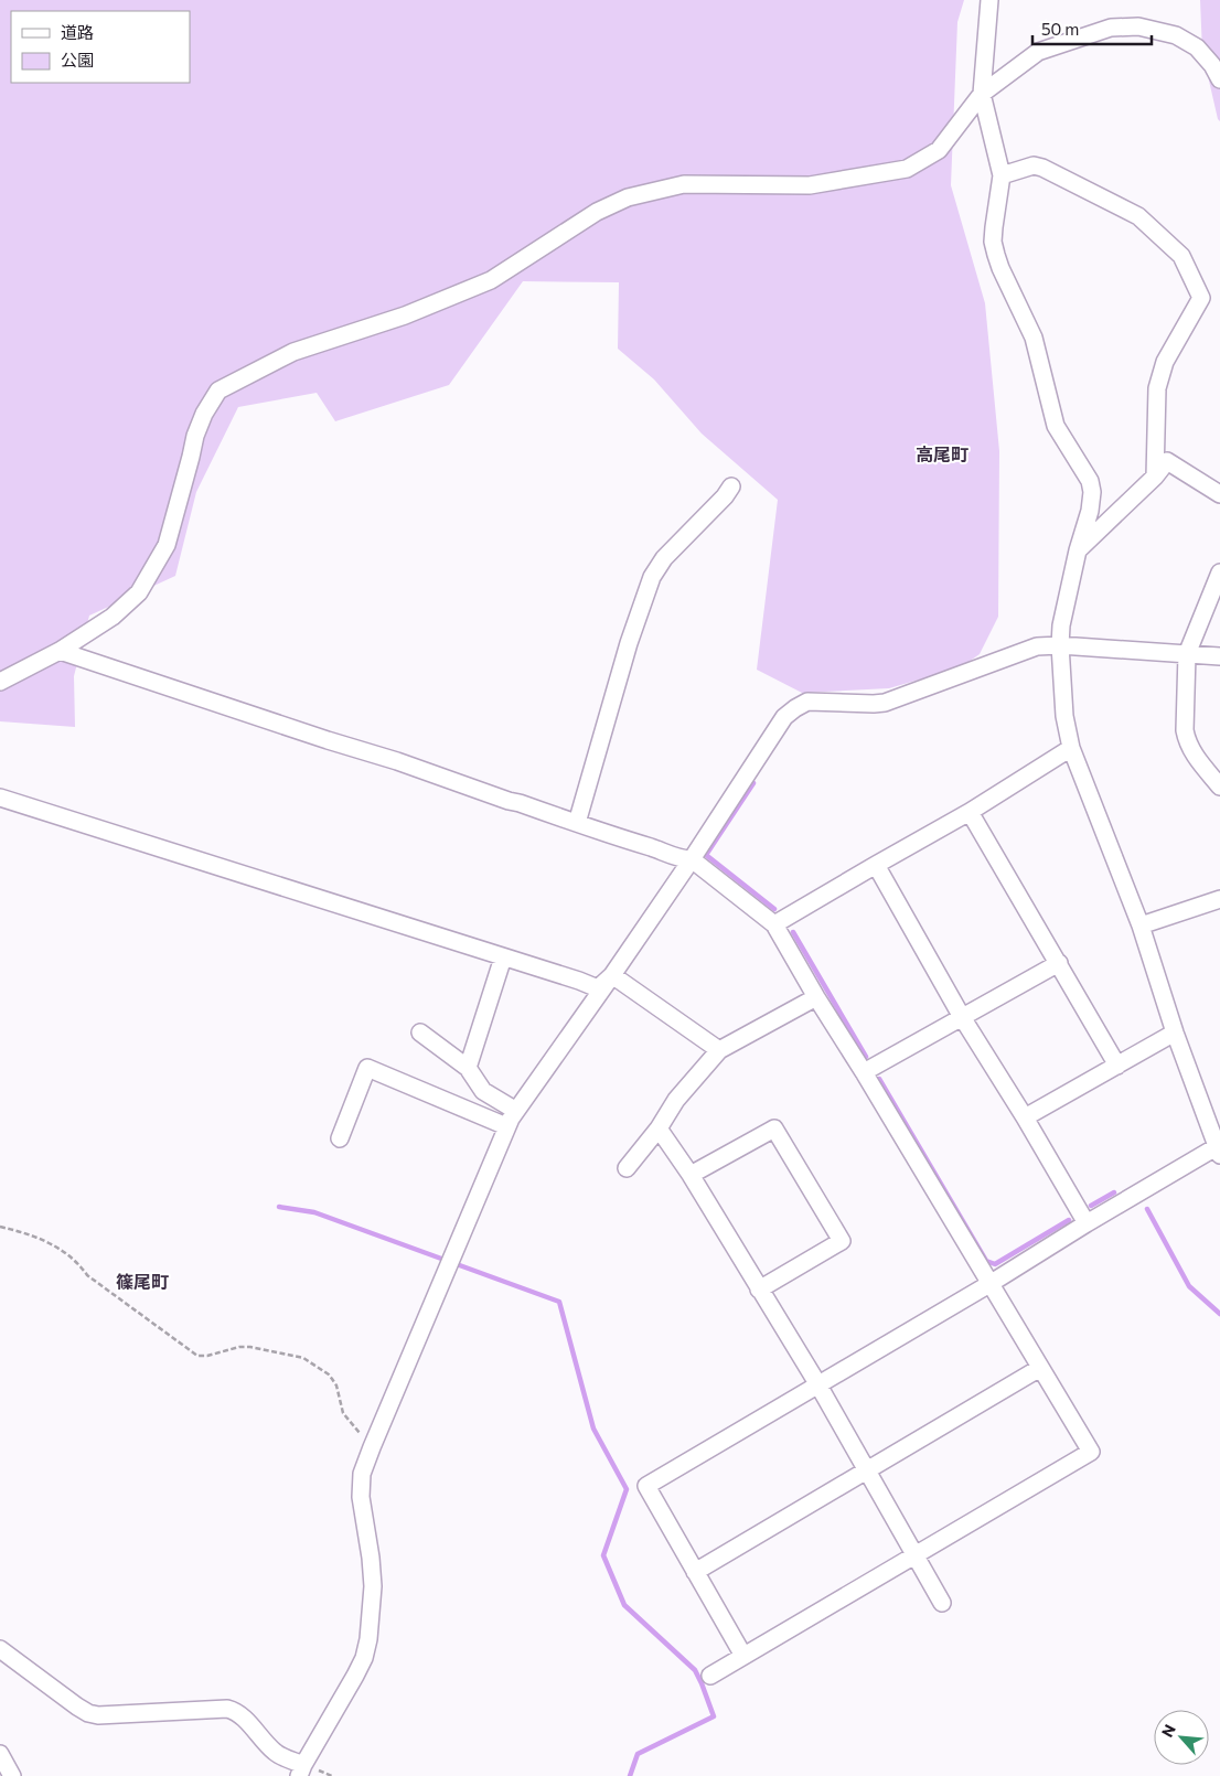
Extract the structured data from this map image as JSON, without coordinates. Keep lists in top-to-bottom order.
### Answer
{
  "districts": ["高尾町", "篠尾町"],
  "legend": ["道路", "公園"],
  "scale_bar": "50 m",
  "north": "top left"
}
